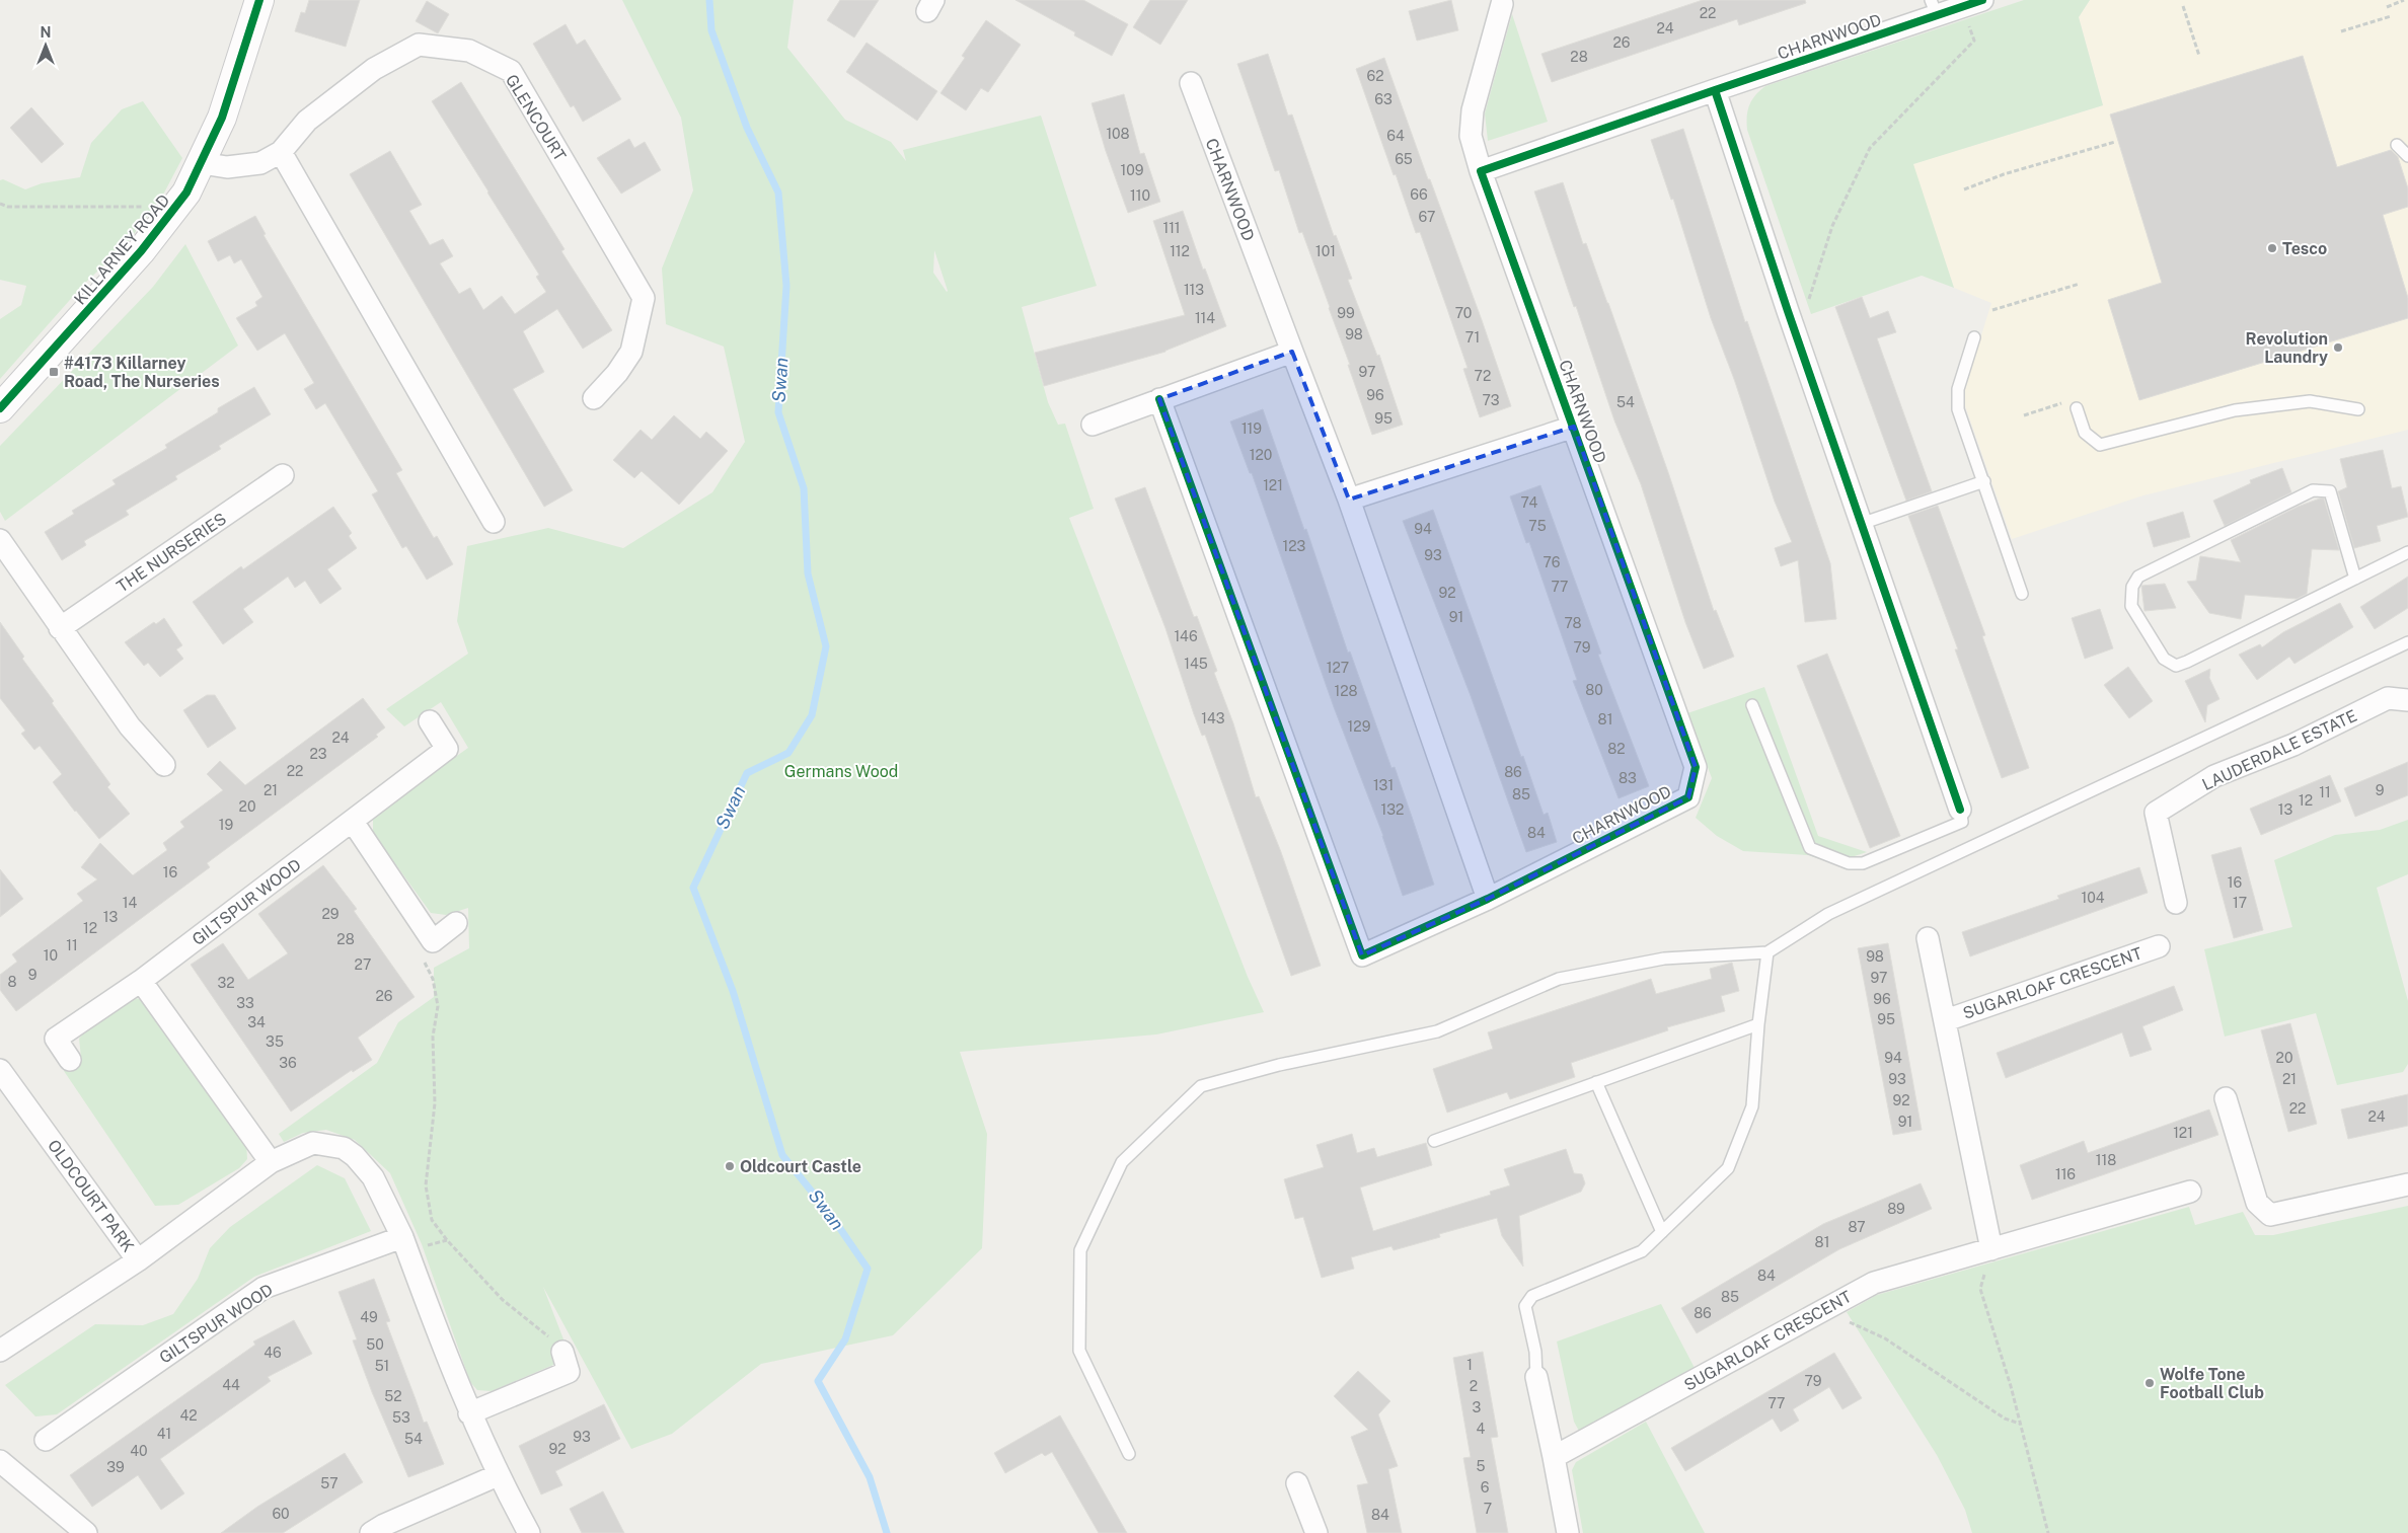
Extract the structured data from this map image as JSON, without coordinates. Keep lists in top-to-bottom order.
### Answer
{
  "streets": {
    "main road": ["KILLARNEY ROAD"],
    "street": [
      "CHARNWOOD",
      "GLENCOURT",
      "THE NURSERIES",
      "LAUDERDALE ESTATE",
      "GILTSPUR WOOD",
      "SUGARLOAF CRESCENT",
      "OLDCOURT PARK"
    ]
  },
  "crossings": [
    ["GLENCOURT", "KILLARNEY ROAD"]
  ],
  "water": ["Swan"],
  "parks": ["Germans Wood"],
  "places": {
    "other": [
      "Tesco",
      "Revolution Laundry",
      "Oldcourt Castle",
      "Wolfe Tone Football Club"
    ],
    "transit": ["#4173 Killarney Road, The Nurseries"]
  },
  "house_numbers": [
    "22",
    "24",
    "26",
    "28",
    "62",
    "63",
    "108",
    "64",
    "65",
    "109",
    "66",
    "110",
    "67",
    "111",
    "112",
    "101",
    "113",
    "99",
    "70",
    "114",
    "98",
    "71",
    "97",
    "72",
    "96",
    "73",
    "54",
    "95",
    "119",
    "120",
    "121",
    "74",
    "75",
    "94",
    "123",
    "93",
    "76",
    "77",
    "92",
    "91",
    "78",
    "146",
    "79",
    "145",
    "127",
    "80",
    "128",
    "143",
    "81",
    "129",
    "24",
    "82",
    "23",
    "22",
    "86",
    "83",
    "131",
    "21",
    "9",
    "11",
    "85",
    "12",
    "20",
    "132",
    "13",
    "19",
    "84",
    "16",
    "16",
    "104",
    "14",
    "17",
    "29",
    "13",
    "12",
    "28",
    "11",
    "10",
    "98",
    "27",
    "9",
    "97",
    "8",
    "32",
    "26",
    "96",
    "33",
    "95",
    "34",
    "35",
    "94",
    "20",
    "36",
    "93",
    "21",
    "92",
    "22",
    "24",
    "91",
    "121",
    "118",
    "116",
    "89",
    "87",
    "81",
    "84",
    "85",
    "86",
    "49",
    "50",
    "46",
    "1",
    "51",
    "79",
    "44",
    "2",
    "52",
    "77",
    "3",
    "42",
    "53",
    "4",
    "41",
    "93",
    "54",
    "92",
    "40",
    "5",
    "39",
    "57",
    "6",
    "7",
    "60",
    "84"
  ],
  "north": "top"
}
